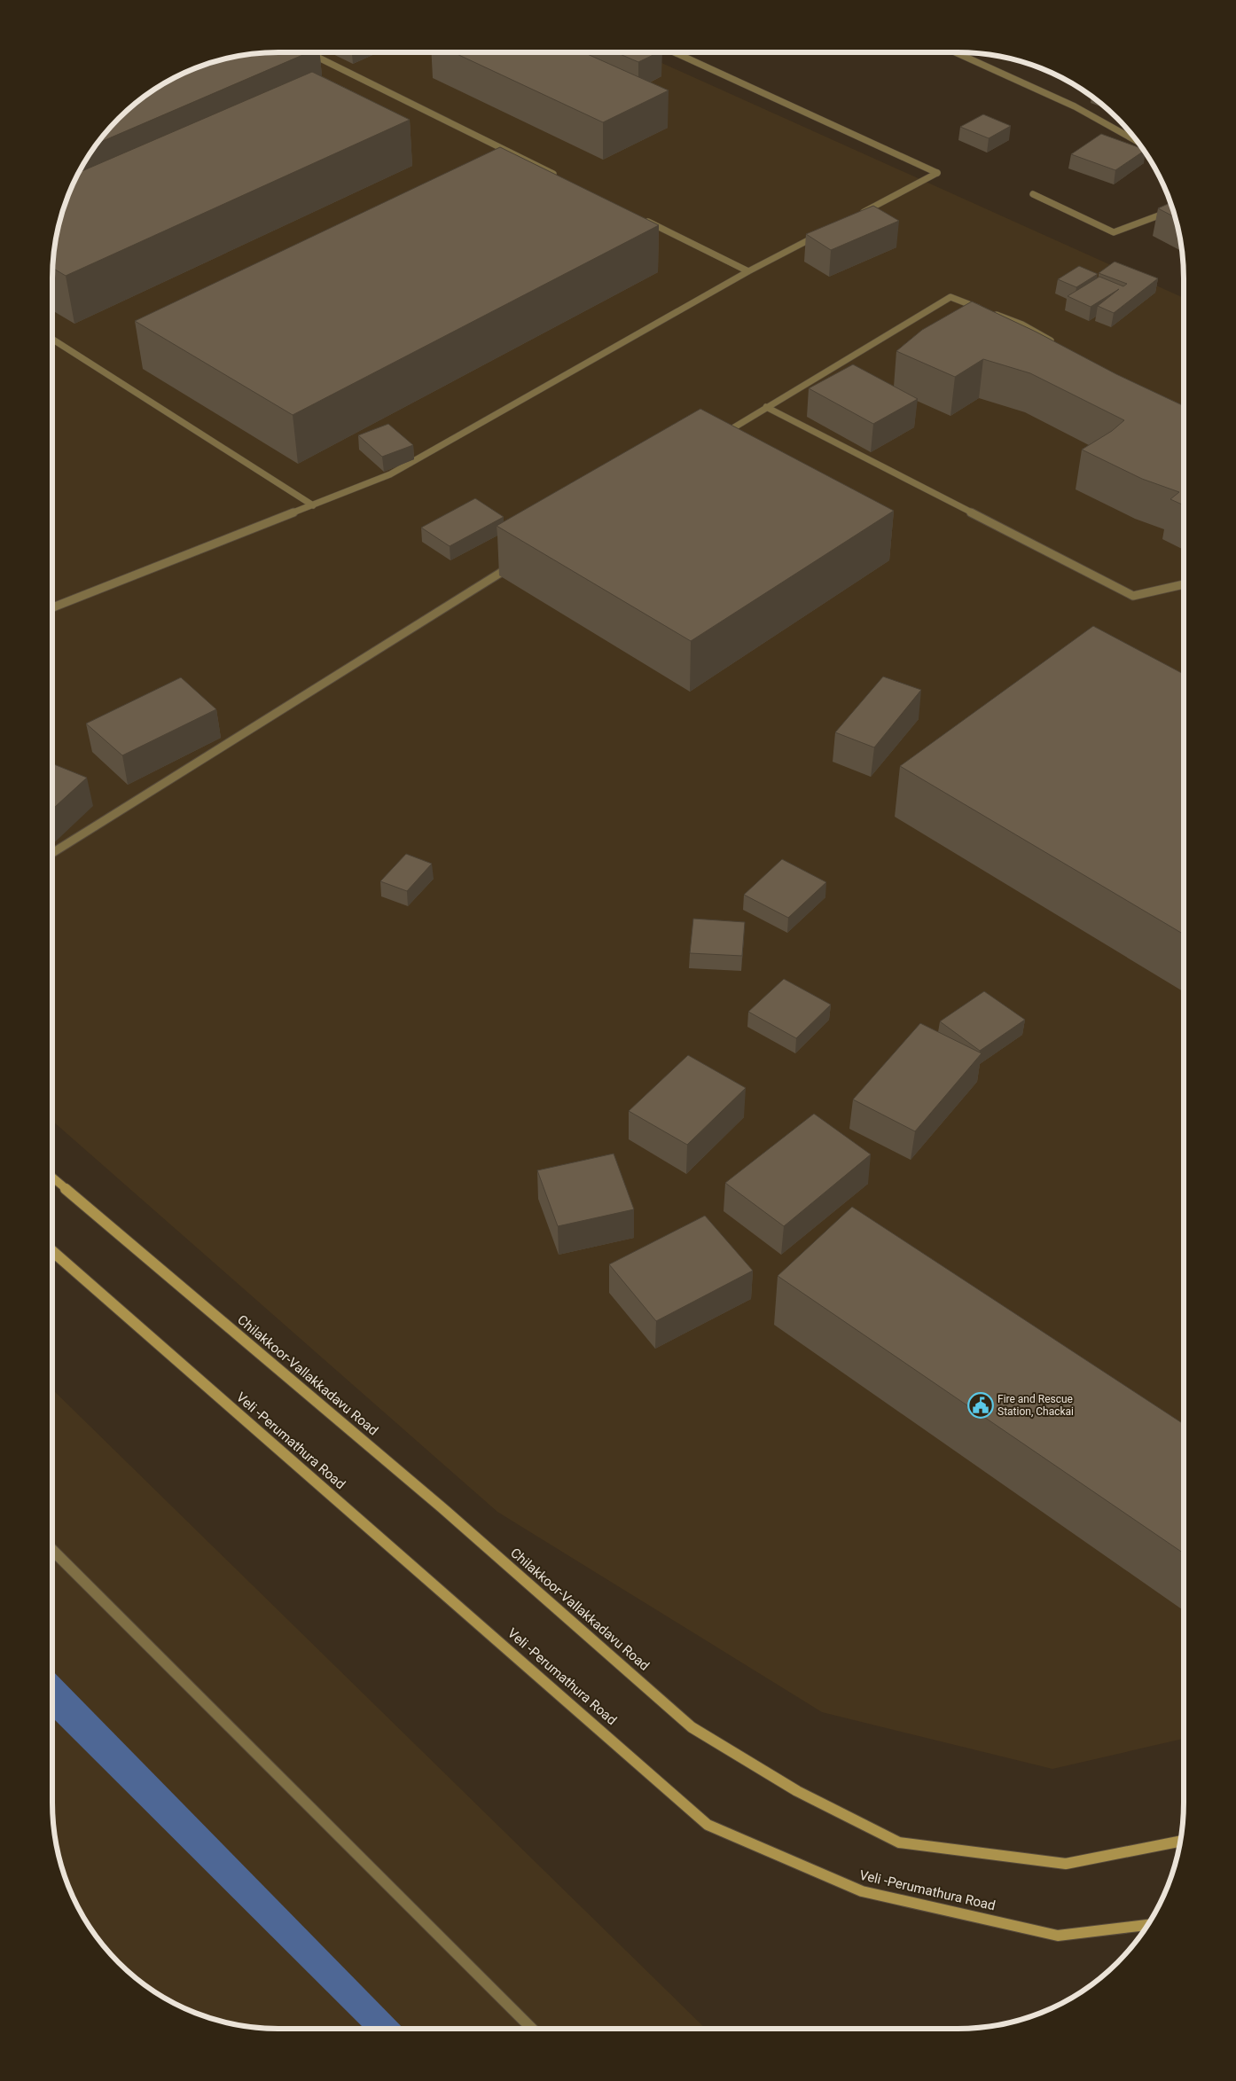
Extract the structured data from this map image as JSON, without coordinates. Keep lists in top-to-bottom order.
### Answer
{
  "streets": {
    "main road": ["Chilakkoor-Vallakkadavu Road", "Veli -Perumathura Road"]
  },
  "places": {
    "public building": ["Fire and Rescue Station, Chackai"]
  }
}
